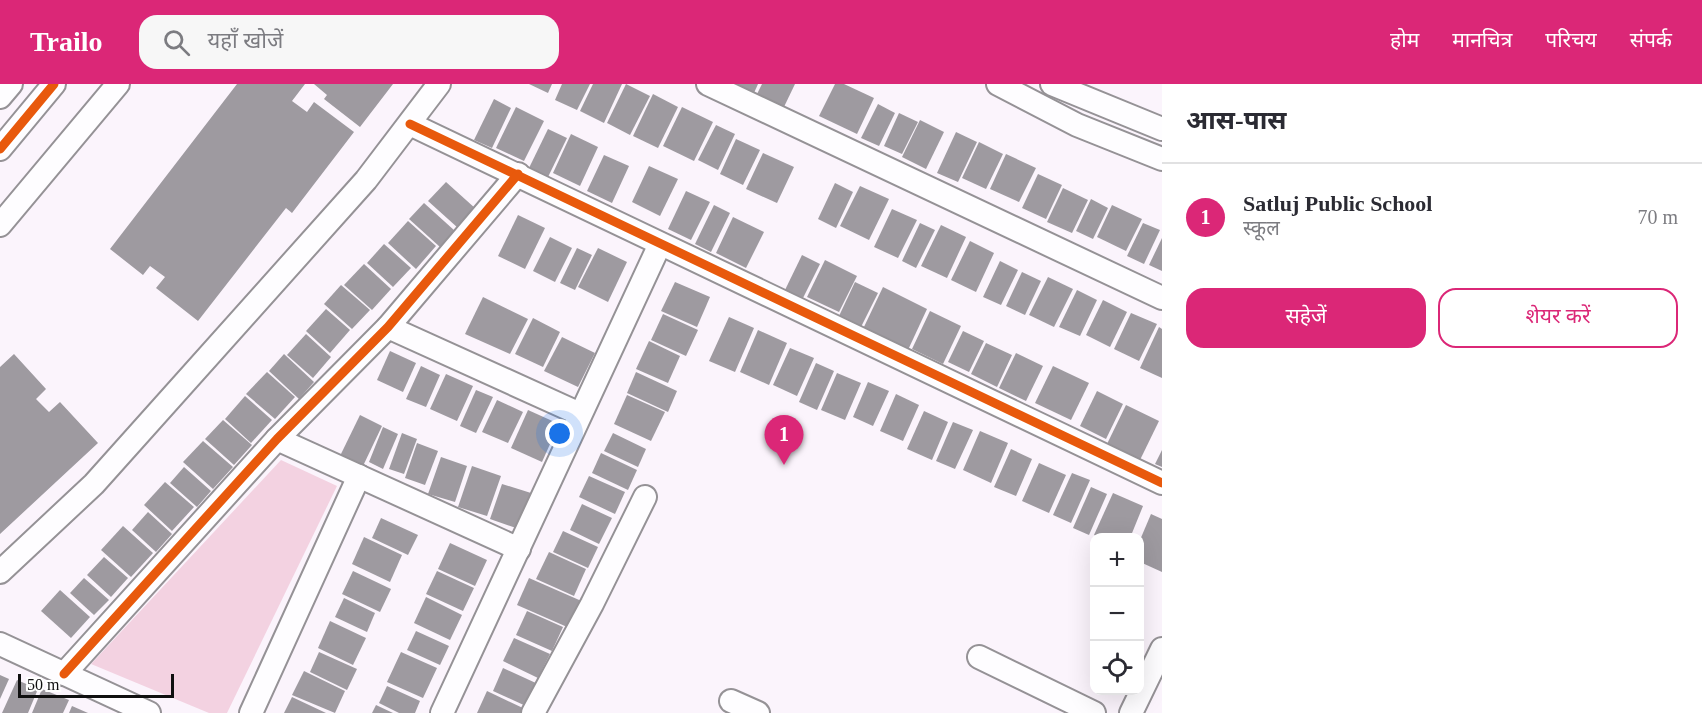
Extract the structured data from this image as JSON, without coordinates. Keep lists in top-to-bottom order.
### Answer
{
  "scale_bar": "50 m",
  "page": {
    "header": "Trailo",
    "search": "यहाँ खोजें",
    "nav": [
      "होम",
      "मानचित्र",
      "परिचय",
      "संपर्क"
    ],
    "heading": "आस-पास",
    "list": [
      {
        "mark": "1",
        "name": "Satluj Public School",
        "note": "स्कूल",
        "value": "70 m"
      }
    ],
    "buttons": ["सहेजें", "शेयर करें"],
    "pins": "1",
    "map_buttons": ["+", "−"],
    "scale": "50 m"
  }
}
